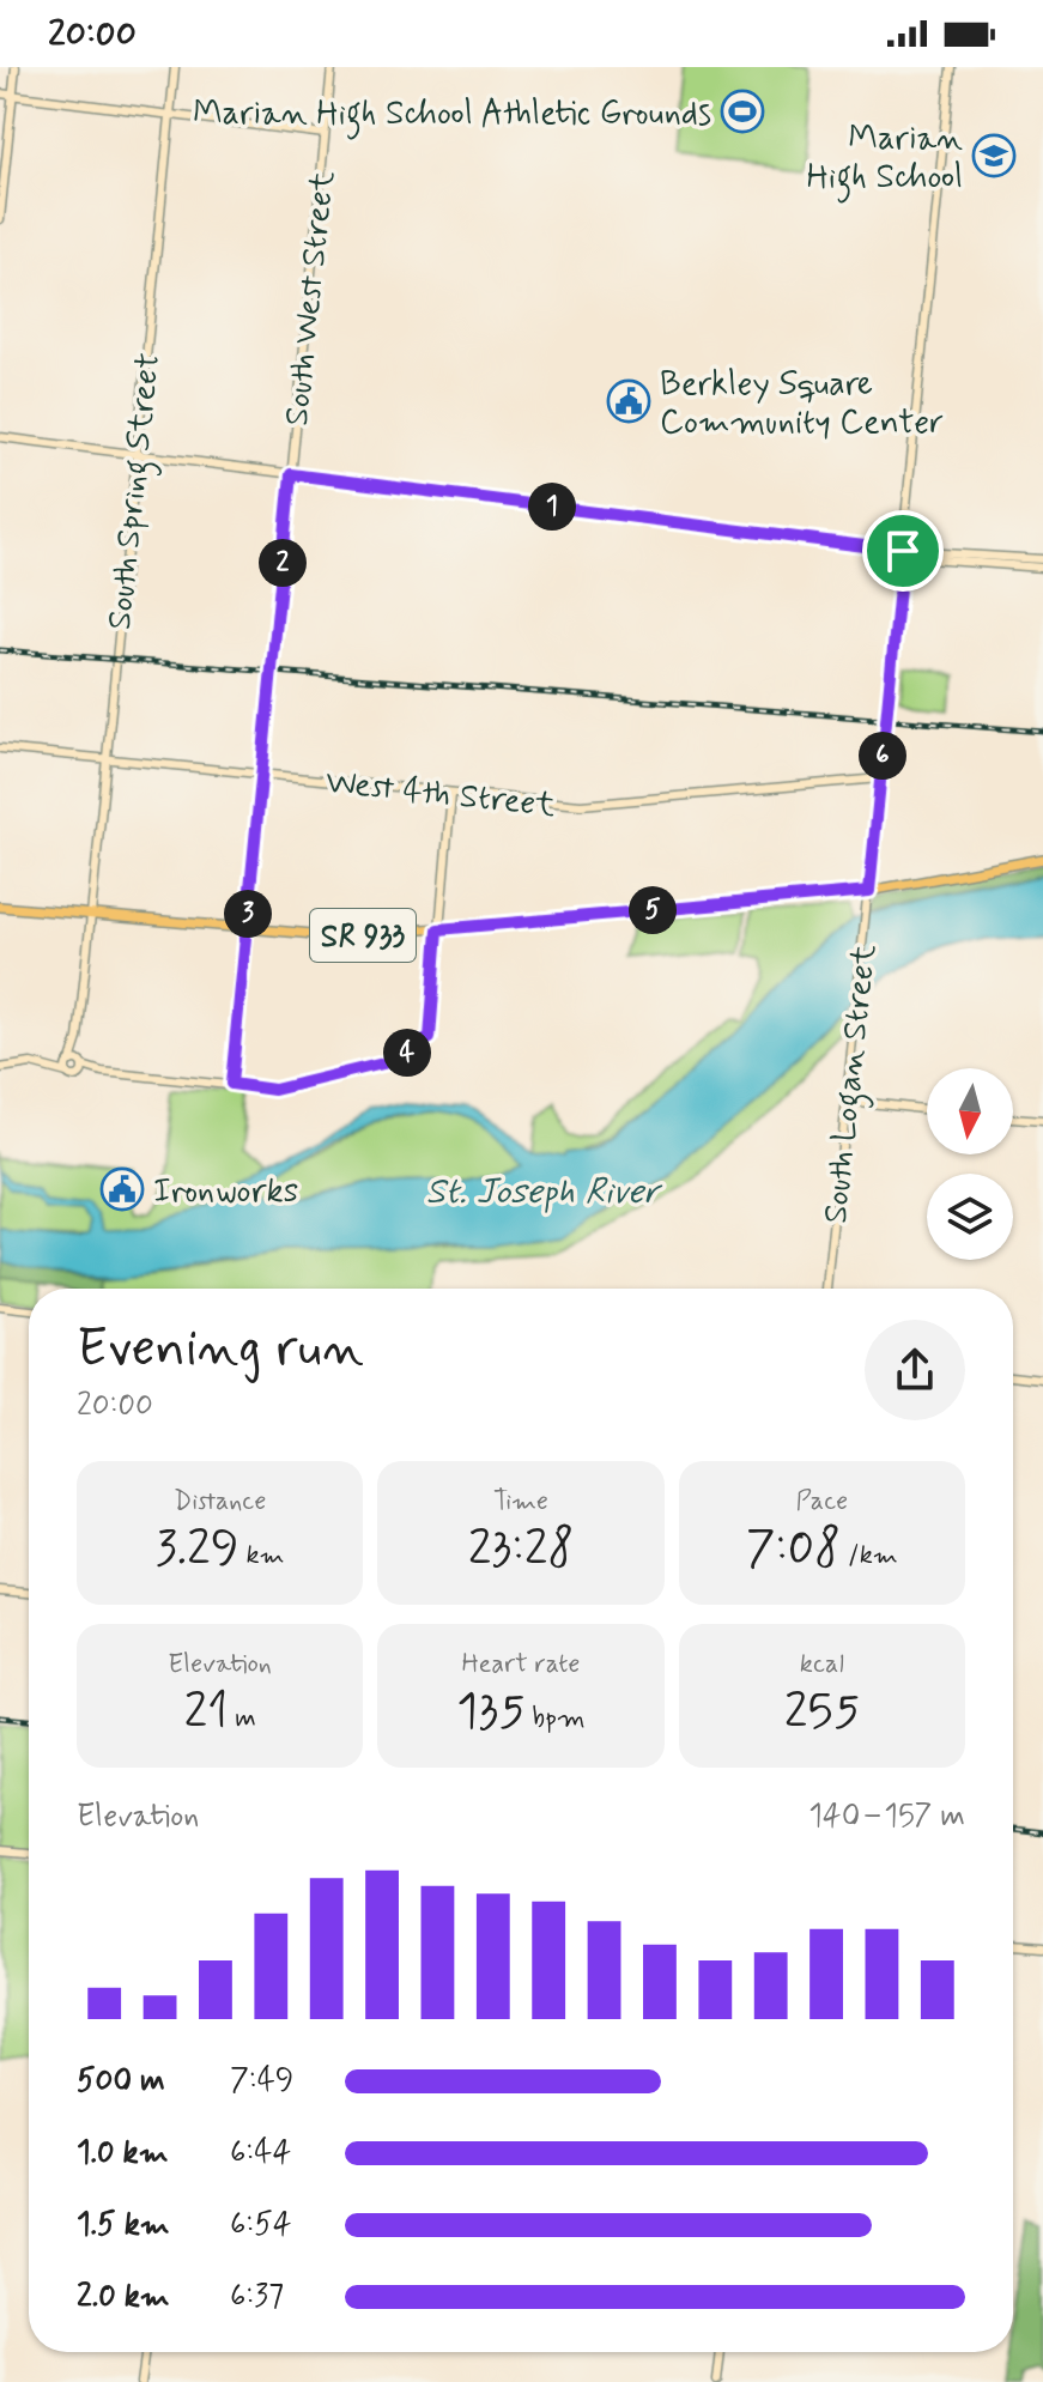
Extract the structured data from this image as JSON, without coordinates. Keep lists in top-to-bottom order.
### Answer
{
  "streets": {
    "main road": ["SR 933"],
    "street": [
      "South West Street",
      "South Spring Street",
      "West 4th Street",
      "South Logan Street"
    ]
  },
  "crossings": [
    ["South West Street", "West 4th Street"],
    ["South West Street", "SR 933"],
    ["South Spring Street", "West 4th Street"],
    ["South Spring Street", "SR 933"],
    ["West 4th Street", "South Logan Street"],
    ["SR 933", "South Logan Street"]
  ],
  "water": ["St. Joseph River"],
  "places": {
    "sports": ["Marian High School Athletic Grounds"],
    "school or university": ["Marian High School"],
    "public building": ["Berkley Square Community Center", "Ironworks"]
  },
  "north": "bottom",
  "page": {
    "status": "20:00",
    "pins": [
      "1",
      "2",
      "6",
      "5",
      "3",
      "4"
    ],
    "heading": ["Evening run", "20:00"],
    "stats": [
      ["Distance", "3.29 km"],
      ["Time", "23:28"],
      ["Pace", "7:08 /km"],
      ["Elevation", "21 m"],
      ["Heart rate", "135 bpm"],
      ["kcal", "255"]
    ],
    "chart": ["Elevation", "140–157 m"],
    "list": [
      {
        "name": "500 m",
        "note": "7:49"
      },
      {
        "name": "1.0 km",
        "note": "6:44"
      },
      {
        "name": "1.5 km",
        "note": "6:54"
      },
      {
        "name": "2.0 km",
        "note": "6:37"
      }
    ]
  }
}
